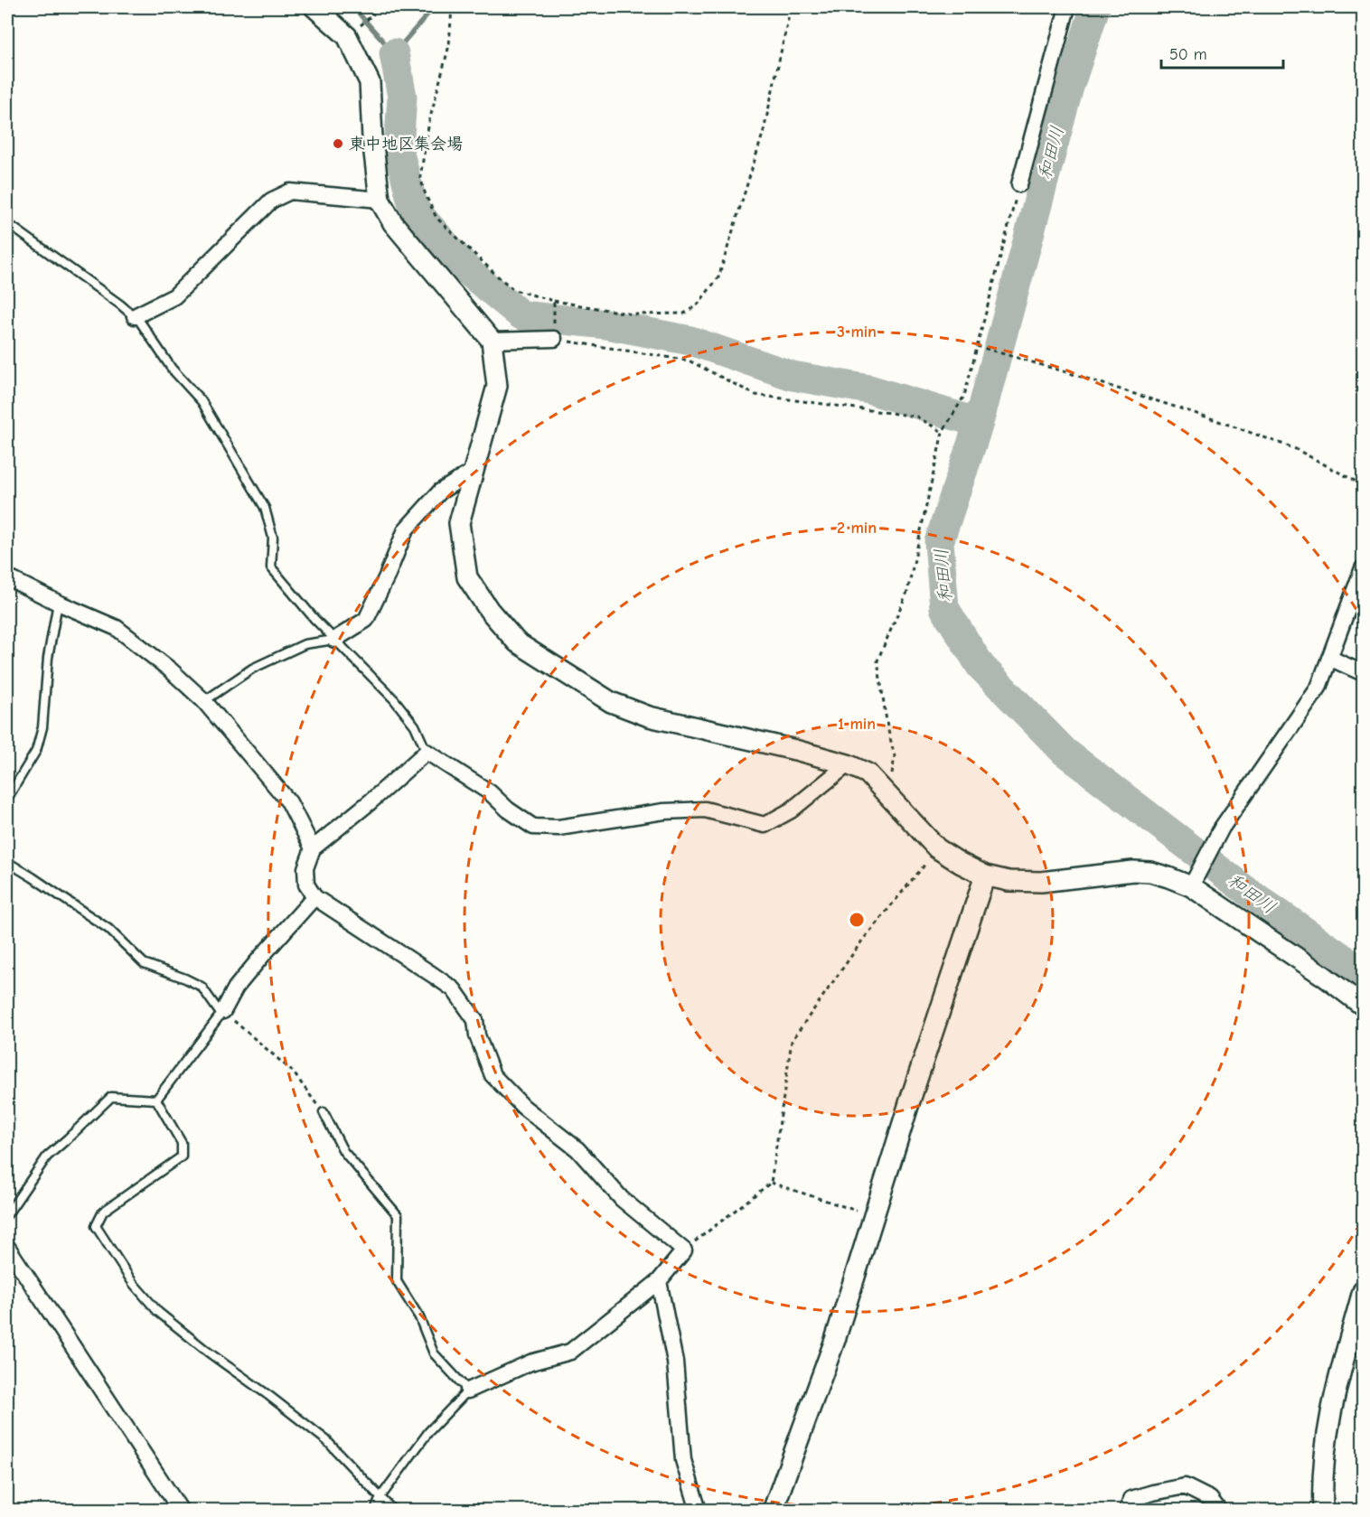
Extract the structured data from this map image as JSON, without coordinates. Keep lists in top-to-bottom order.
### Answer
{
  "water": ["和田川"],
  "places": ["東中地区集会場"],
  "scale_bar": "50 m",
  "rings": ["3 min", "2 min", "1 min"]
}
